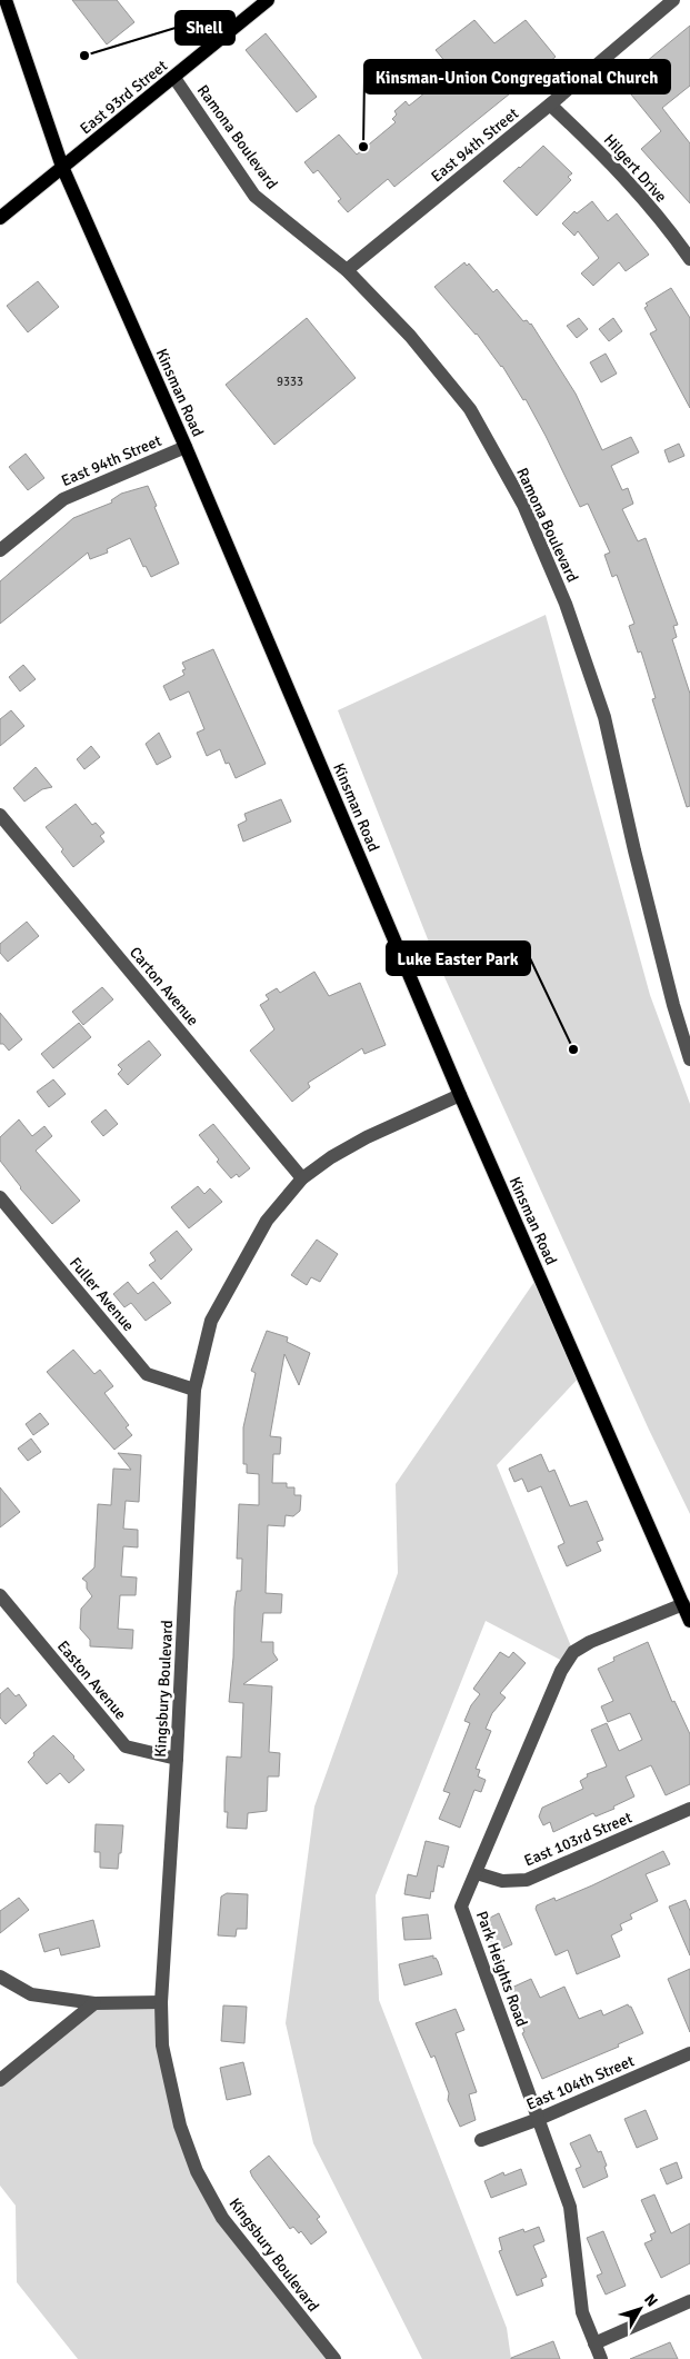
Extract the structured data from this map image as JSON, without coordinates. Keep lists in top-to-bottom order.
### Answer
{
  "streets": {
    "main road": ["East 93rd Street", "Kinsman Road"],
    "street": [
      "Ramona Boulevard",
      "East 94th Street",
      "Hilgert Drive",
      "Carton Avenue",
      "Fuller Avenue",
      "Easton Avenue",
      "Kingsbury Boulevard",
      "East 103rd Street",
      "Park Heights Road",
      "East 104th Street"
    ]
  },
  "crossings": [
    ["East 93rd Street", "Ramona Boulevard"],
    ["East 93rd Street", "Kinsman Road"],
    ["Ramona Boulevard", "East 94th Street"],
    ["East 94th Street", "Hilgert Drive"],
    ["East 94th Street", "Kinsman Road"],
    ["Kinsman Road", "Kingsbury Boulevard"],
    ["Kinsman Road", "Park Heights Road"],
    ["Carton Avenue", "Kingsbury Boulevard"],
    ["Fuller Avenue", "Kingsbury Boulevard"],
    ["Easton Avenue", "Kingsbury Boulevard"],
    ["East 103rd Street", "Park Heights Road"],
    ["Park Heights Road", "East 104th Street"]
  ],
  "places": ["Shell", "Kinsman-Union Congregational Church", "Luke Easter Park"],
  "house_numbers": ["9333"],
  "north": "top right"
}
